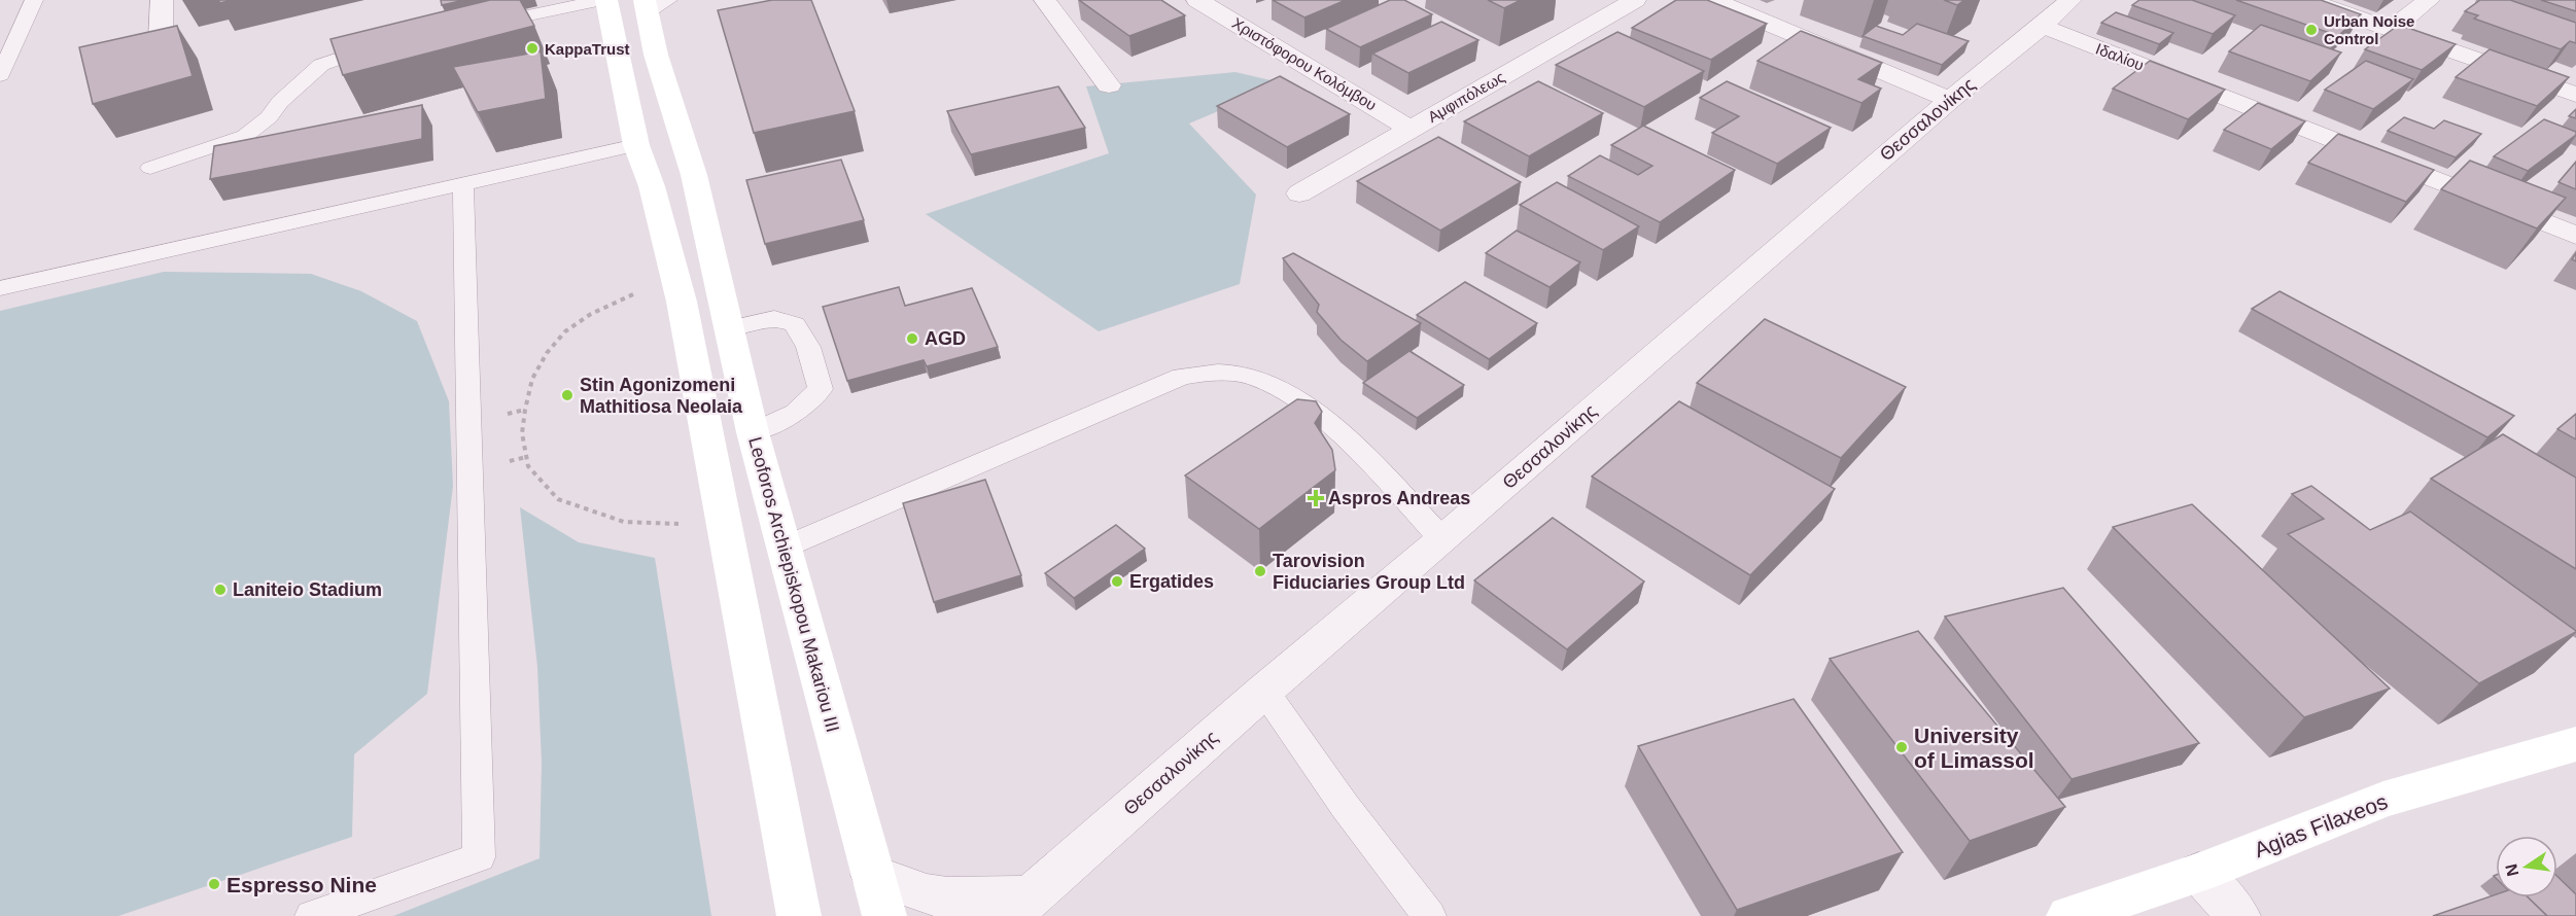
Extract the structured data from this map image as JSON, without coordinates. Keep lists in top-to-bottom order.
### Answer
{
  "streets": {
    "main road": ["Leoforos Archiepiskopou Makariou III", "Agias Filaxeos"],
    "street": [
      "Ιδαλίου",
      "Χριστόφορου Κολόμβου",
      "Αμφιπόλεως",
      "Θεσσαλονίκης"
    ]
  },
  "crossings": [
    ["Ιδαλίου", "Θεσσαλονίκης"],
    ["Χριστόφορου Κολόμβου", "Αμφιπόλεως"],
    ["Θεσσαλονίκης", "Leoforos Archiepiskopou Makariou III"]
  ],
  "places": {
    "other": [
      "Urban Noise Control",
      "KappaTrust",
      "AGD",
      "Stin Agonizomeni Mathitiosa Neolaia",
      "Tarovision Fiduciaries Group Ltd",
      "Ergatides",
      "Laniteio Stadium",
      "University of Limassol",
      "Espresso Nine"
    ],
    "health": ["Aspros Andreas"]
  },
  "north": "left"
}
